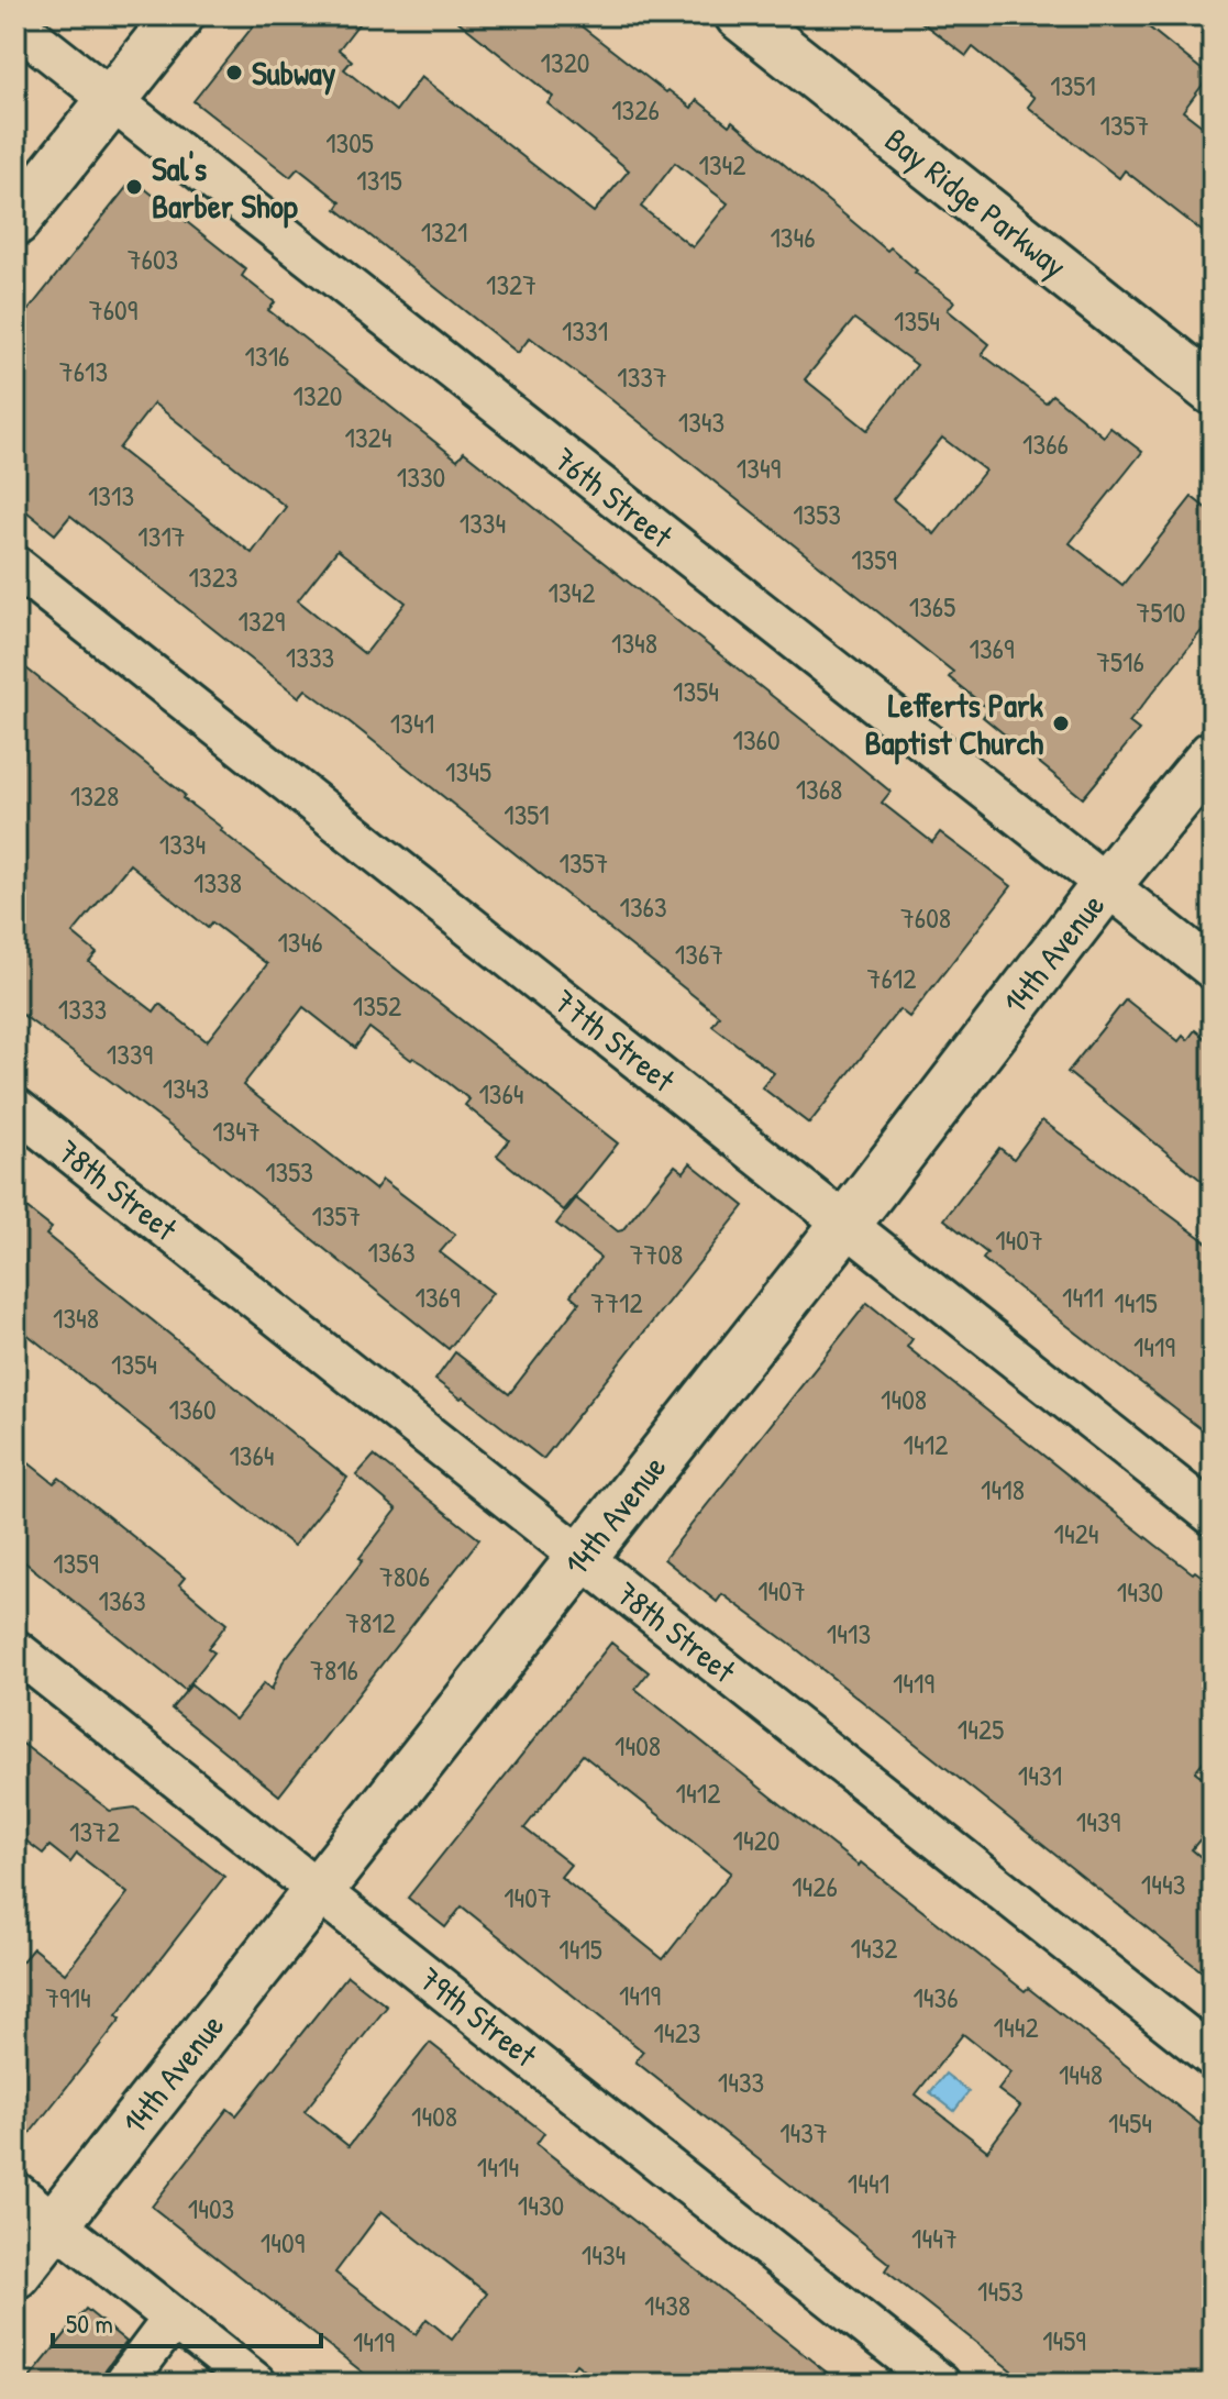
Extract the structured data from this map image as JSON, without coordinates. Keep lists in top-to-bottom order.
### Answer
{
  "streets": {
    "main road": ["Bay Ridge Parkway", "14th Avenue"],
    "street": [
      "76th Street",
      "77th Street",
      "78th Street",
      "79th Street"
    ]
  },
  "crossings": [
    ["76th Street", "14th Avenue"],
    ["14th Avenue", "77th Street"],
    ["14th Avenue", "78th Street"],
    ["14th Avenue", "79th Street"]
  ],
  "places": ["Subway", "Sal's Barber Shop", "Lefferts Park Baptist Church"],
  "house_numbers": [
    "1320",
    "1351",
    "1326",
    "1357",
    "1305",
    "1342",
    "1315",
    "1321",
    "1346",
    "7603",
    "1327",
    "7609",
    "1354",
    "1331",
    "1316",
    "7613",
    "1337",
    "1320",
    "1343",
    "1324",
    "1366",
    "1349",
    "1330",
    "1313",
    "1353",
    "1334",
    "1317",
    "1359",
    "1323",
    "1342",
    "1365",
    "7510",
    "1329",
    "1348",
    "1369",
    "1333",
    "7516",
    "1354",
    "1341",
    "1360",
    "1345",
    "1368",
    "1328",
    "1351",
    "1334",
    "1357",
    "1338",
    "1363",
    "7608",
    "1346",
    "1367",
    "7612",
    "1352",
    "1333",
    "1339",
    "1343",
    "1364",
    "1347",
    "1353",
    "1357",
    "1407",
    "1363",
    "7708",
    "1369",
    "1411",
    "7712",
    "1415",
    "1348",
    "1419",
    "1354",
    "1408",
    "1360",
    "1412",
    "1364",
    "1418",
    "1424",
    "1359",
    "7806",
    "1407",
    "1430",
    "1363",
    "7812",
    "1413",
    "7816",
    "1419",
    "1425",
    "1408",
    "1431",
    "1412",
    "1439",
    "1372",
    "1420",
    "1443",
    "1426",
    "1407",
    "1432",
    "1415",
    "1419",
    "7914",
    "1436",
    "1442",
    "1423",
    "1448",
    "1433",
    "1408",
    "1454",
    "1437",
    "1414",
    "1441",
    "1430",
    "1403",
    "1447",
    "1409",
    "1434",
    "1453",
    "1438",
    "1459",
    "1419"
  ],
  "scale_bar": "50 m"
}
